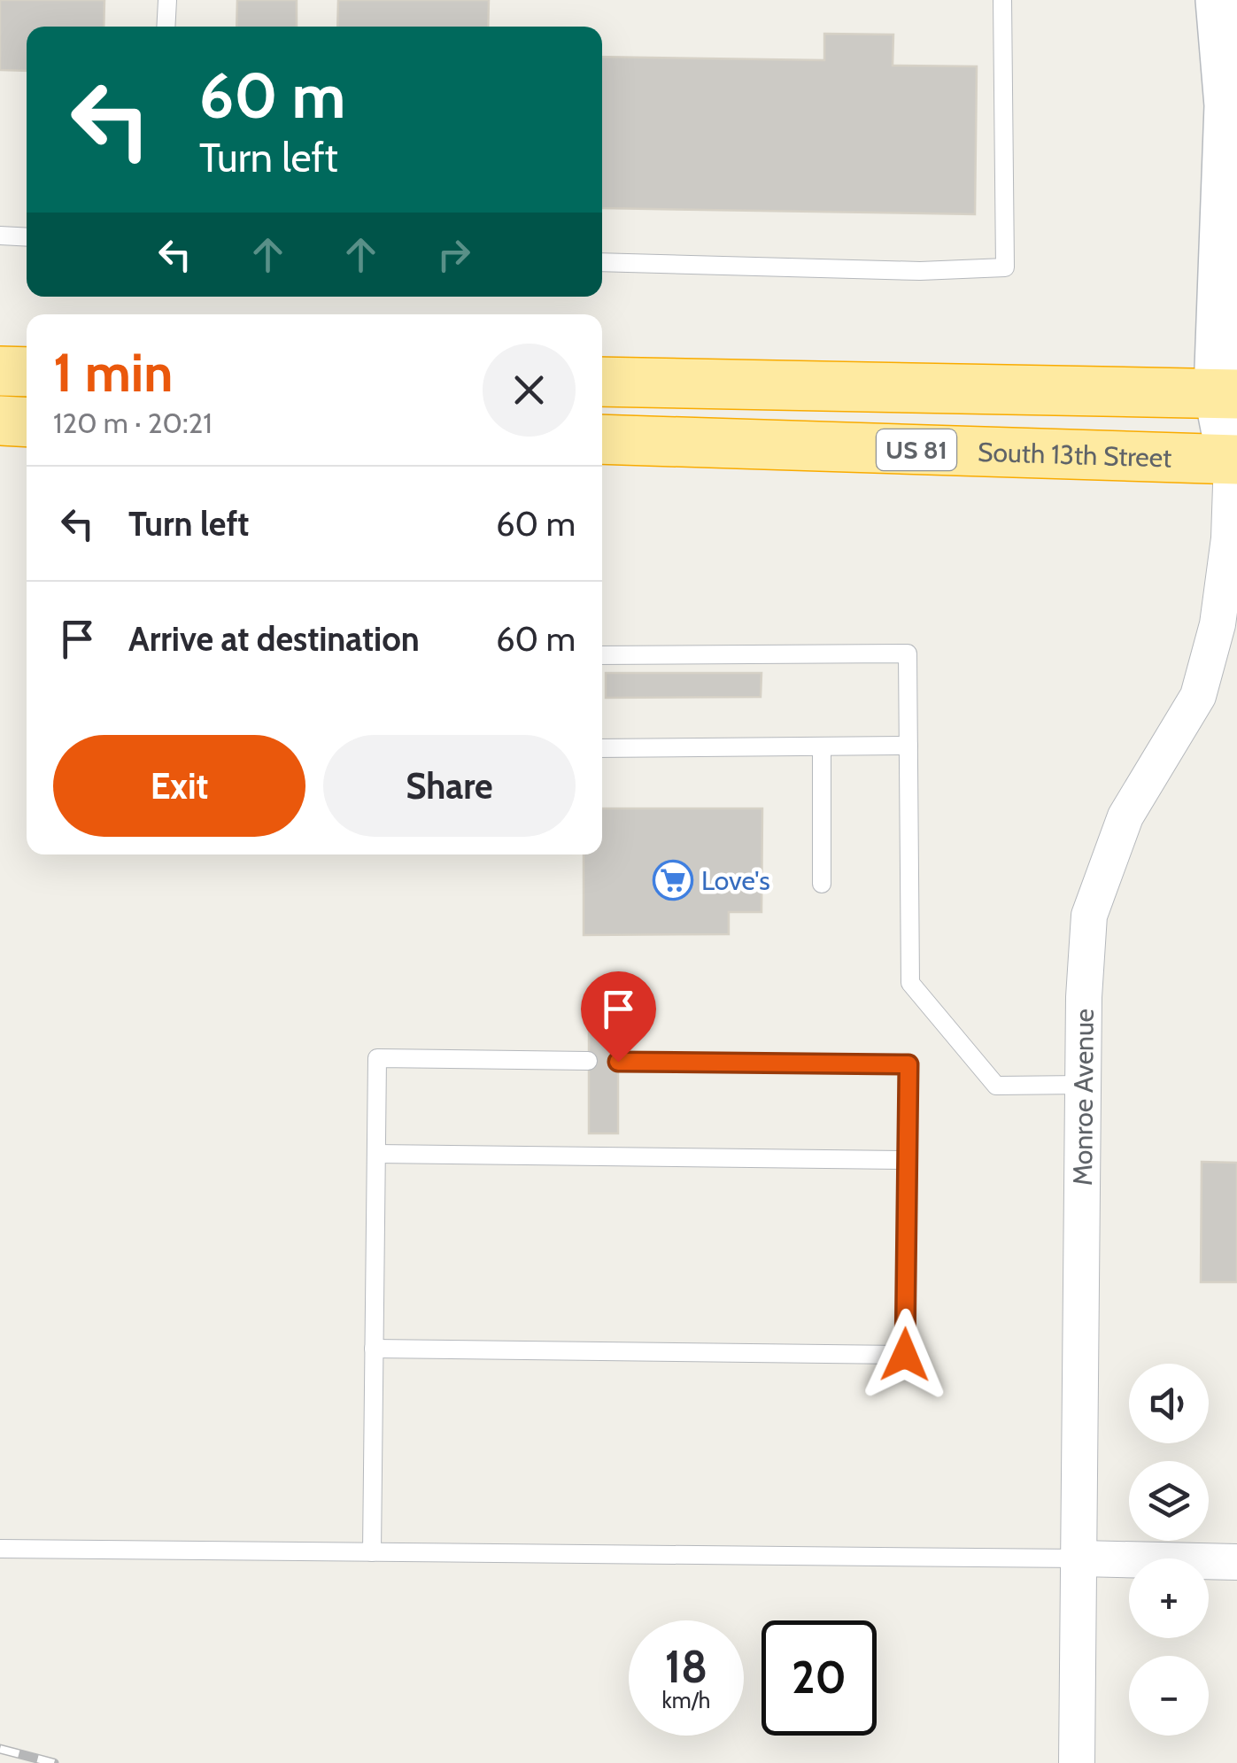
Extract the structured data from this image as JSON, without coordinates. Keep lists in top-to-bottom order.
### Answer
{
  "streets": {
    "highway": ["US 81", "South 13th Street"],
    "main road": ["Monroe Avenue"]
  },
  "crossings": [
    ["South 13th Street", "Monroe Avenue"]
  ],
  "places": {
    "supermarket": ["Love's"]
  },
  "page": {
    "turn": ["60 m", "Turn left"],
    "heading": ["1 min", "120 m · 20:21"],
    "list": [
      {
        "name": "Turn left",
        "value": "60 m"
      },
      {
        "name": "Arrive at destination",
        "value": "60 m"
      }
    ],
    "buttons": ["Exit", "Share"],
    "map_buttons": ["+", "−"],
    "speed": "18 km/h",
    "limit": "20"
  }
}
